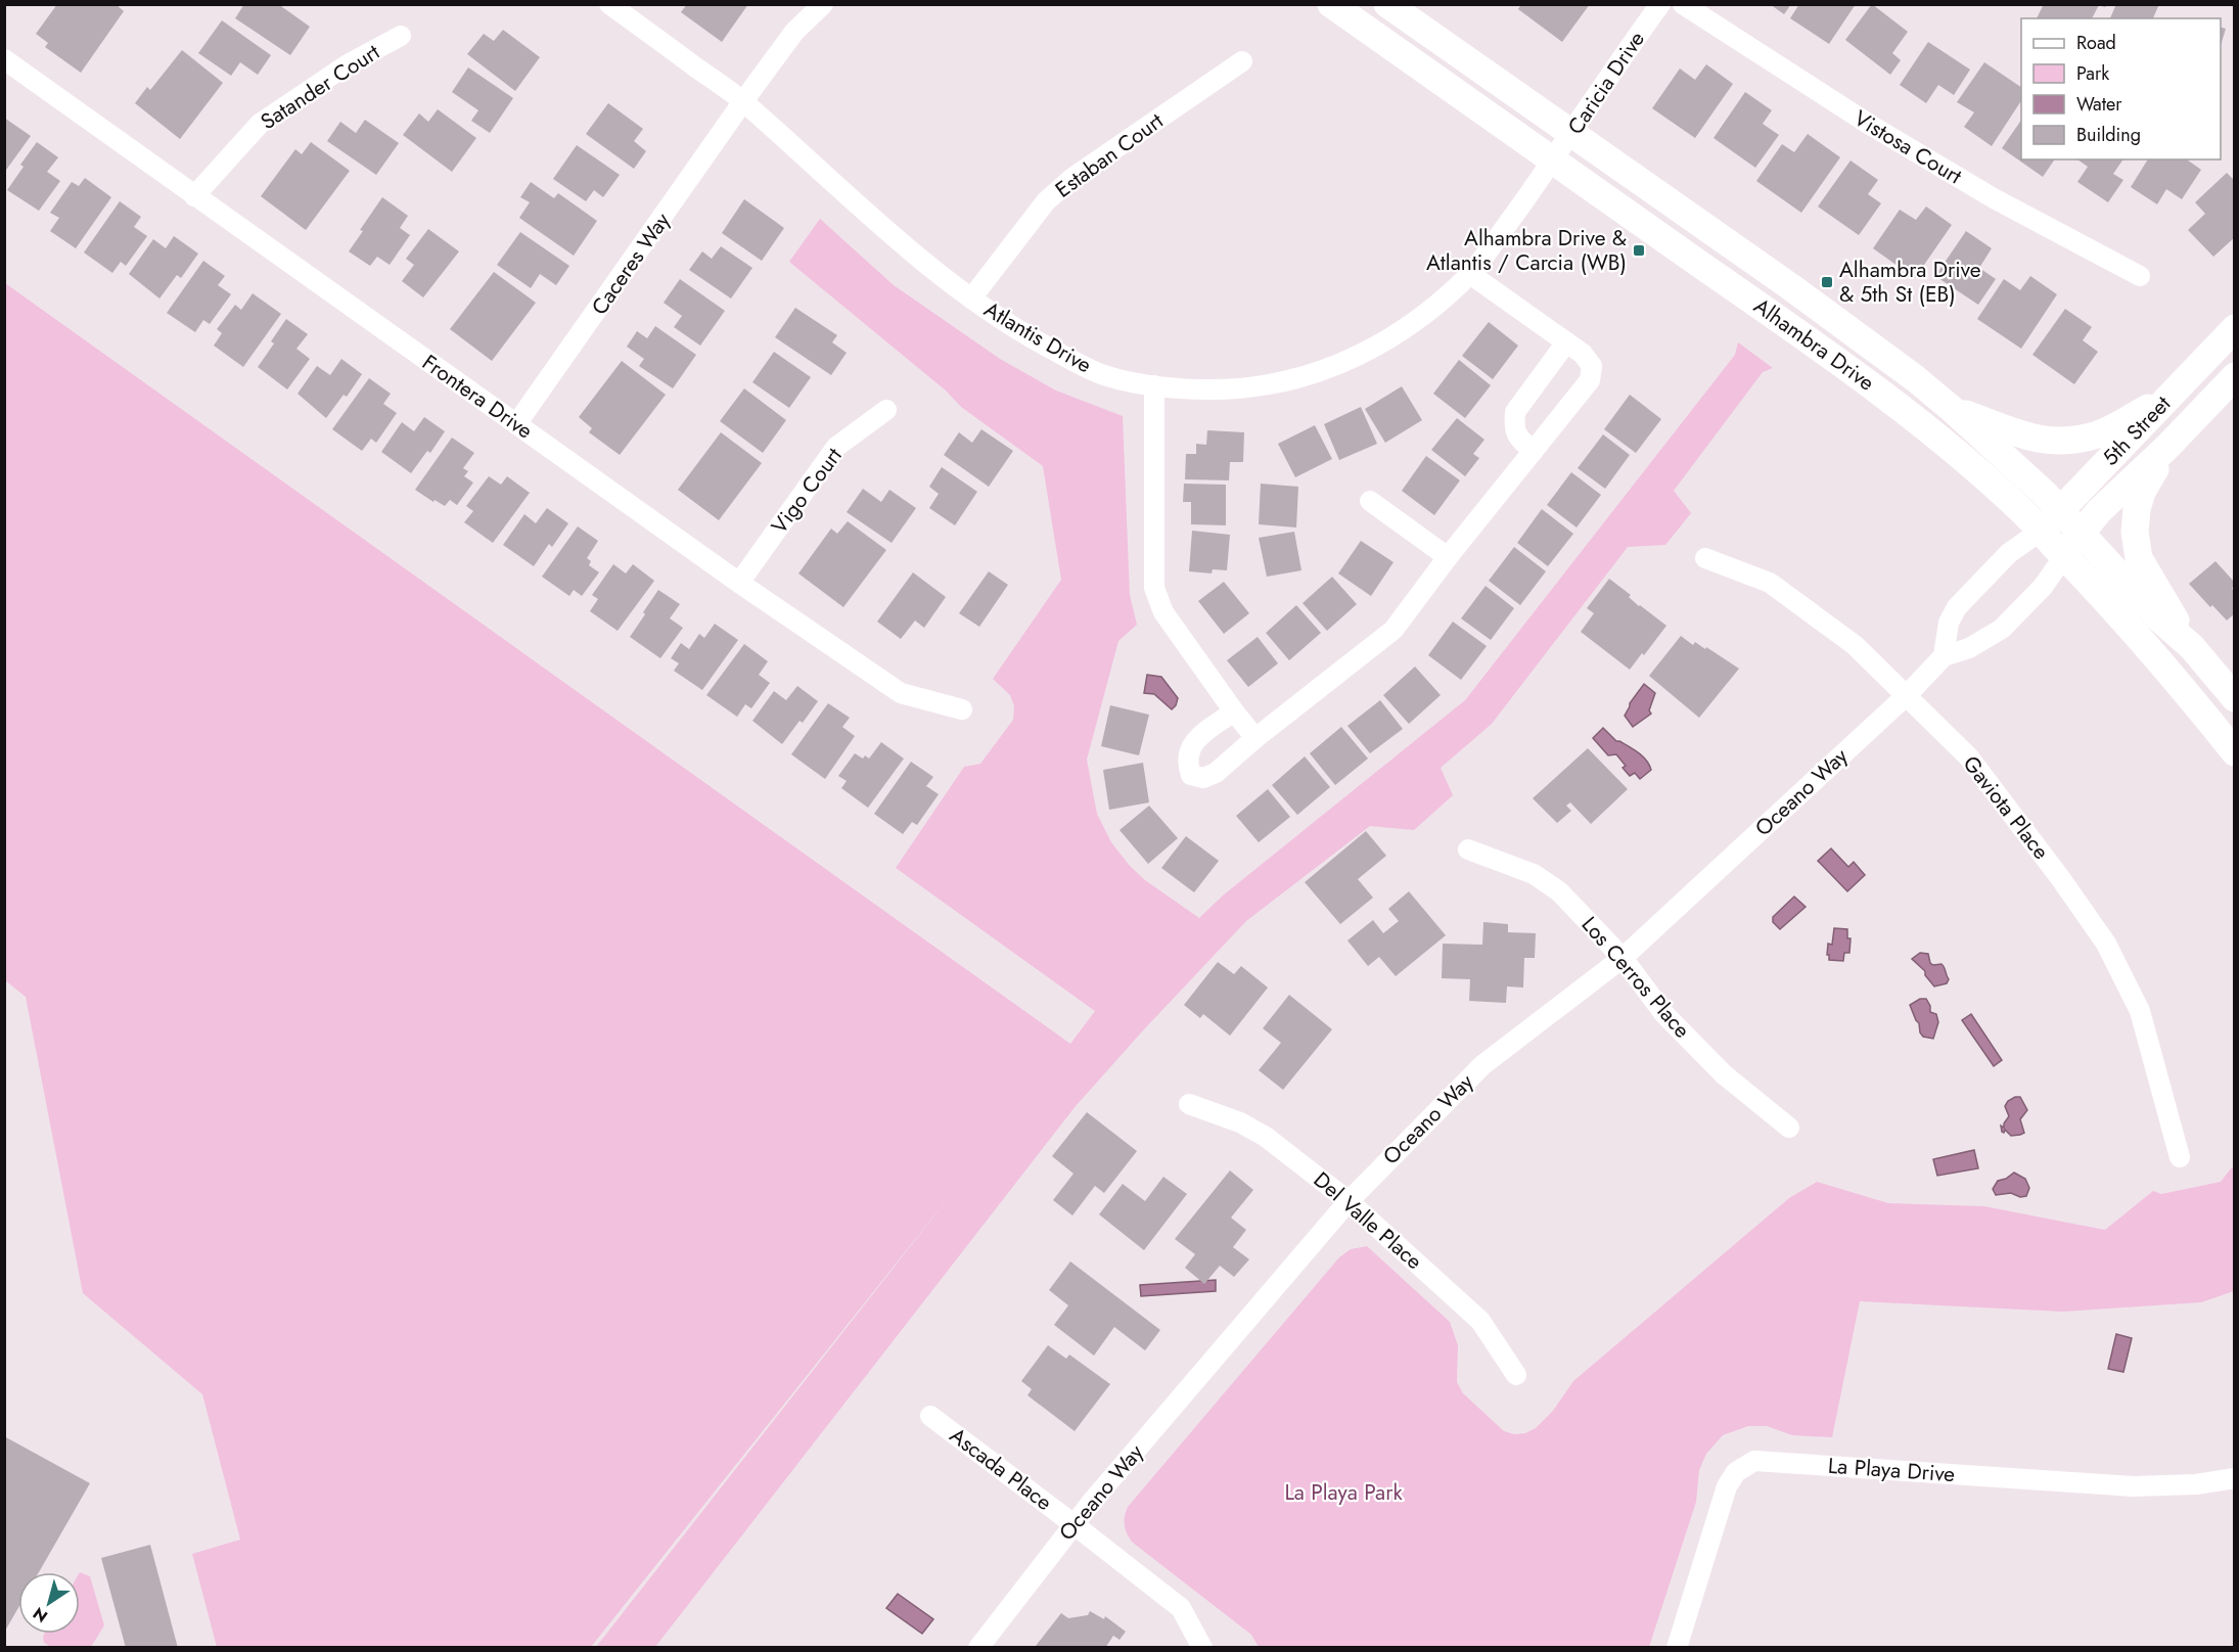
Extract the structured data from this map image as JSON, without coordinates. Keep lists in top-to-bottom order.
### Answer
{
  "streets": {
    "main road": ["Alhambra Drive", "5th Street"],
    "street": [
      "Caricia Drive",
      "Satander Court",
      "Vistosa Court",
      "Estaban Court",
      "Caceres Way",
      "Atlantis Drive",
      "Frontera Drive",
      "Vigo Court",
      "Oceano Way",
      "Gaviota Place",
      "Los Cerros Place",
      "Del Valle Place",
      "Ascada Place",
      "La Playa Drive"
    ]
  },
  "crossings": [
    ["Caricia Drive", "Atlantis Drive"],
    ["Caricia Drive", "Alhambra Drive"],
    ["Satander Court", "Frontera Drive"],
    ["Estaban Court", "Atlantis Drive"],
    ["Caceres Way", "Atlantis Drive"],
    ["Caceres Way", "Frontera Drive"],
    ["Atlantis Drive", "Alhambra Drive"],
    ["Alhambra Drive", "5th Street"],
    ["Alhambra Drive", "Oceano Way"],
    ["Frontera Drive", "Vigo Court"],
    ["5th Street", "Oceano Way"],
    ["Oceano Way", "Gaviota Place"],
    ["Oceano Way", "Los Cerros Place"],
    ["Oceano Way", "Del Valle Place"],
    ["Oceano Way", "Ascada Place"]
  ],
  "parks": ["La Playa Park"],
  "places": {
    "transit": ["Alhambra Drive & Atlantis / Carcia (WB)", "Alhambra Drive & 5th St (EB)"]
  },
  "legend": [
    "Road",
    "Park",
    "Water",
    "Building"
  ],
  "north": "bottom left"
}
